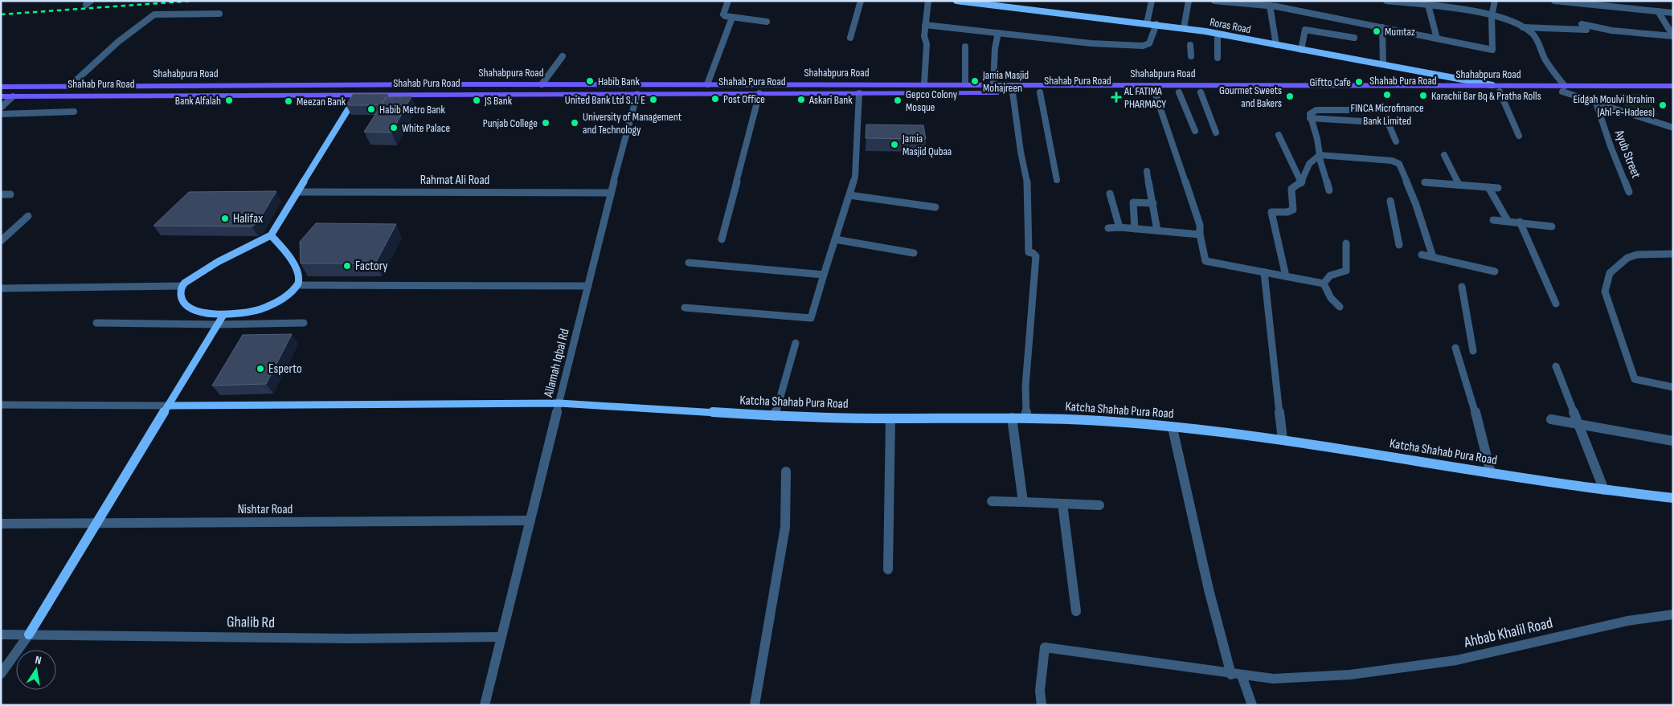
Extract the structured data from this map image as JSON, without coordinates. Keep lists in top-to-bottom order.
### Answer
{
  "streets": {
    "main road": ["Shahabpura Road", "Shahab Pura Road"],
    "street": [
      "Roras Road",
      "Ayub Street",
      "Rahmat Ali Road",
      "Allamah Iqbal Rd",
      "Katcha Shahab Pura Road",
      "Nishtar Road",
      "Ghalib Rd",
      "Ahbab Khalil Road"
    ]
  },
  "crossings": [
    ["Roras Road", "Shahabpura Road"],
    ["Roras Road", "Shahab Pura Road"],
    ["Shahabpura Road", "Shahab Pura Road"],
    ["Shahab Pura Road", "Allamah Iqbal Rd"],
    ["Rahmat Ali Road", "Allamah Iqbal Rd"],
    ["Allamah Iqbal Rd", "Katcha Shahab Pura Road"],
    ["Allamah Iqbal Rd", "Nishtar Road"],
    ["Allamah Iqbal Rd", "Ghalib Rd"]
  ],
  "places": {
    "other": [
      "Mumtaz",
      "Habib Bank",
      "Jamia Masjid Mohajreen",
      "Giftto Cafe",
      "FINCA Microfinance Bank Limited",
      "Karachii Bar Bq & Pratha Rolls",
      "Gourmet Sweets and Bakers",
      "Post Office",
      "United Bank Ltd S. I. E",
      "Askari Bank",
      "Bank Alfalah",
      "JS Bank",
      "Gepco Colony Mosque",
      "Meezan Bank",
      "Eidgah Moulvi Ibrahim (Ahl-e-Hadees)",
      "Habib Metro Bank",
      "Punjab College",
      "University of Management and Technology",
      "White Palace",
      "Jamia Masjid Qubaa",
      "Halifax",
      "Factory",
      "Esperto"
    ],
    "health": ["AL FATIMA PHARMACY"]
  },
  "north": "top"
}
